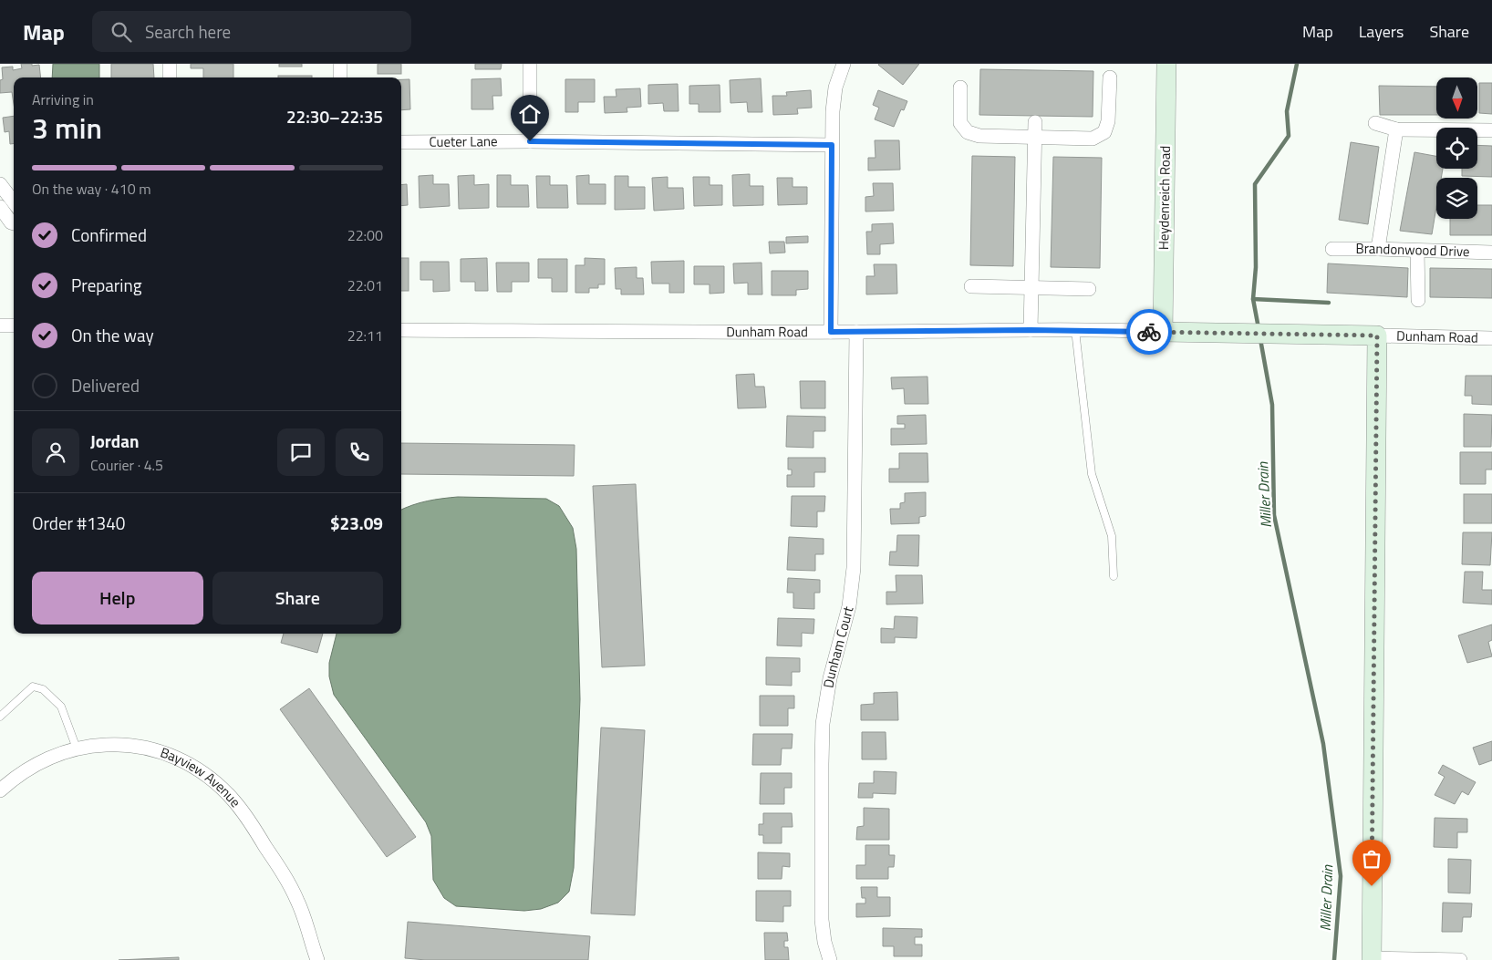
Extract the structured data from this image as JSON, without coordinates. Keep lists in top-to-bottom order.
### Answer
{
  "streets": {
    "street": [
      "Cueter Lane",
      "Heydenreich Road",
      "Brandonwood Drive",
      "Dunham Road",
      "Dunham Court",
      "Bayview Avenue"
    ]
  },
  "crossings": [
    ["Heydenreich Road", "Dunham Road"],
    ["Dunham Road", "Dunham Court"]
  ],
  "water": ["Miller Drain"],
  "north": "bottom",
  "page": {
    "header": "Map",
    "search": "Search here",
    "nav": ["Map", "Layers", "Share"],
    "heading": ["3 min", "Arriving in", "22:30–22:35"],
    "panel": [
      "Jordan",
      "Courier · 4.5",
      "Order #1340",
      "$23.09"
    ],
    "bar": "On the way · 410 m",
    "list": [
      ["Confirmed", "22:00"],
      ["Preparing", "22:01"],
      ["On the way", "22:11"],
      "Delivered"
    ],
    "buttons": ["Help", "Share"]
  }
}
